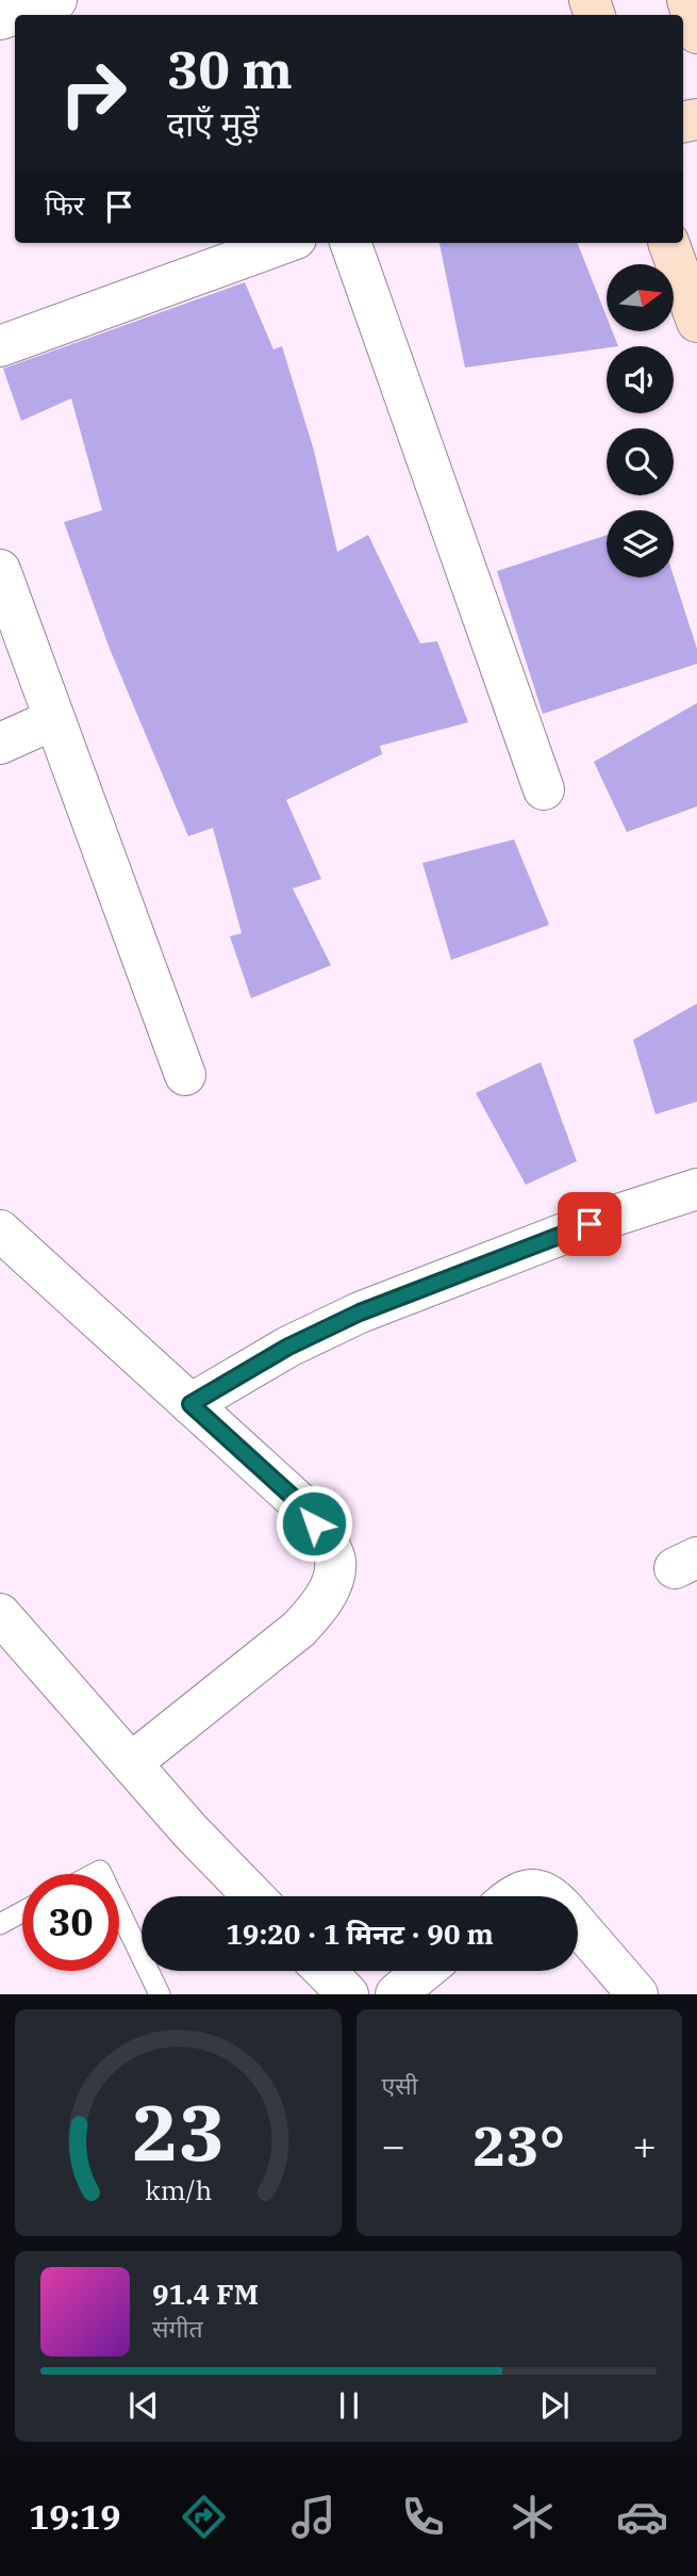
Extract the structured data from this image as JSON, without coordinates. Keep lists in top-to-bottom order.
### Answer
{
  "north": "right",
  "page": {
    "turn": ["30 m", "दाएँ मुड़ें"],
    "then": "फिर",
    "limit": "30",
    "trip": "19:20 · 1 मिनट · 90 m",
    "tile": "एसी",
    "heat": ["−", "23°", "+"],
    "song": ["91.4 FM", "संगीत"],
    "tabs": "19:19",
    "gauge": ["23", "km/h"]
  }
}
